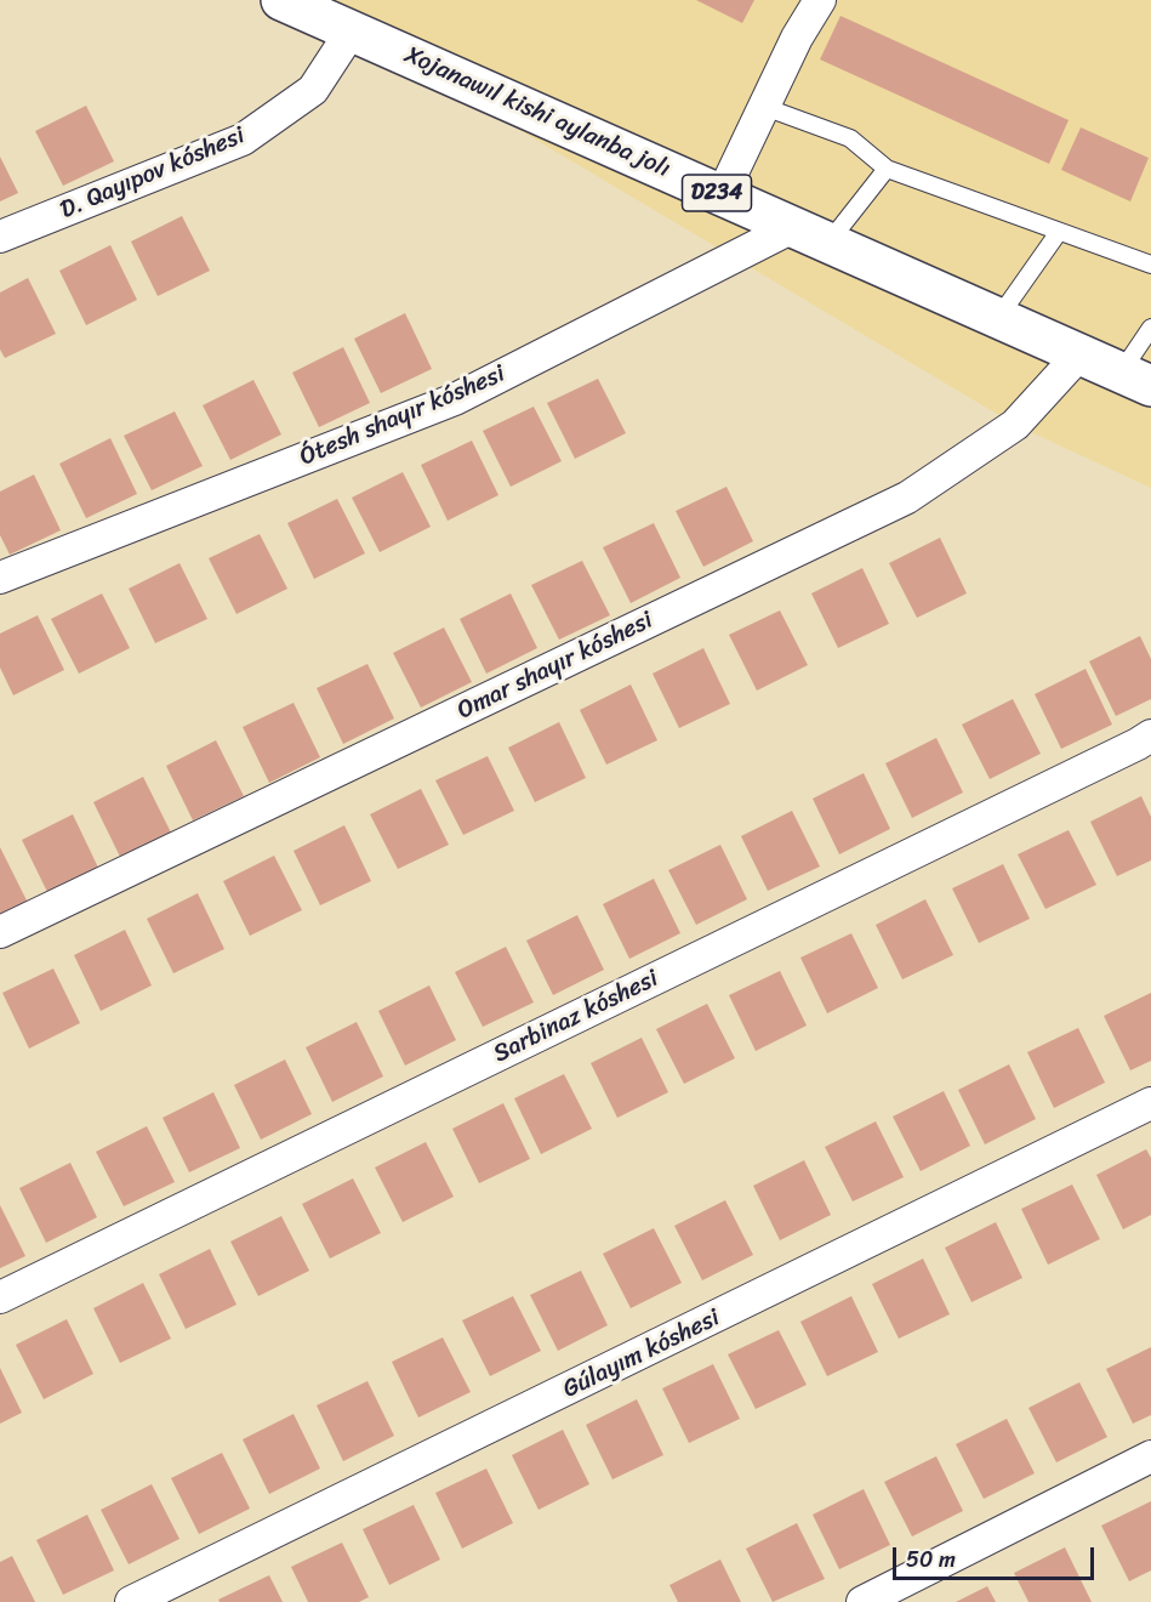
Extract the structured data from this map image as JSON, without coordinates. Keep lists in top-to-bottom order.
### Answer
{
  "streets": {
    "main road": ["Xojanawıl kishi aylanba jolı", "D234"],
    "street": [
      "D. Qayıpov kóshesi",
      "Ótesh shayır kóshesi",
      "Omar shayır kóshesi",
      "Sarbinaz kóshesi",
      "Gúlayım kóshesi"
    ]
  },
  "crossings": [
    ["Xojanawıl kishi aylanba jolı", "D. Qayıpov kóshesi"],
    ["Xojanawıl kishi aylanba jolı", "Ótesh shayır kóshesi"],
    ["Xojanawıl kishi aylanba jolı", "Omar shayır kóshesi"]
  ],
  "scale_bar": "50 m"
}
